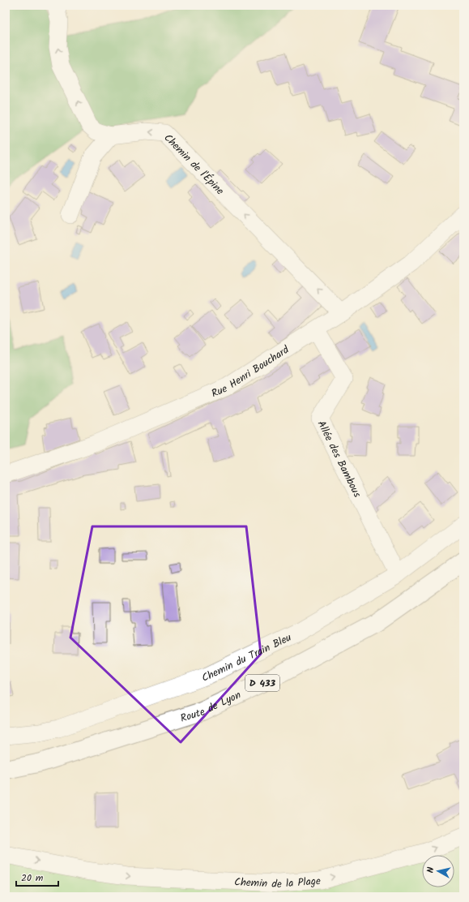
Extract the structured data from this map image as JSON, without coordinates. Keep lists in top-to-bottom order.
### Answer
{
  "streets": {
    "main road": ["D 433", "Route de Lyon"],
    "street": [
      "Chemin de l'Épine",
      "Rue Henri Bouchard",
      "Allée des Bambous",
      "Chemin du Train Bleu",
      "Chemin de la Plage"
    ]
  },
  "crossings": [
    ["Chemin de l'Épine", "Rue Henri Bouchard"],
    ["Rue Henri Bouchard", "Allée des Bambous"],
    ["Allée des Bambous", "Chemin du Train Bleu"]
  ],
  "one_way": ["Chemin de l'Épine", "Chemin de la Plage"],
  "scale_bar": "20 m",
  "north": "left"
}
